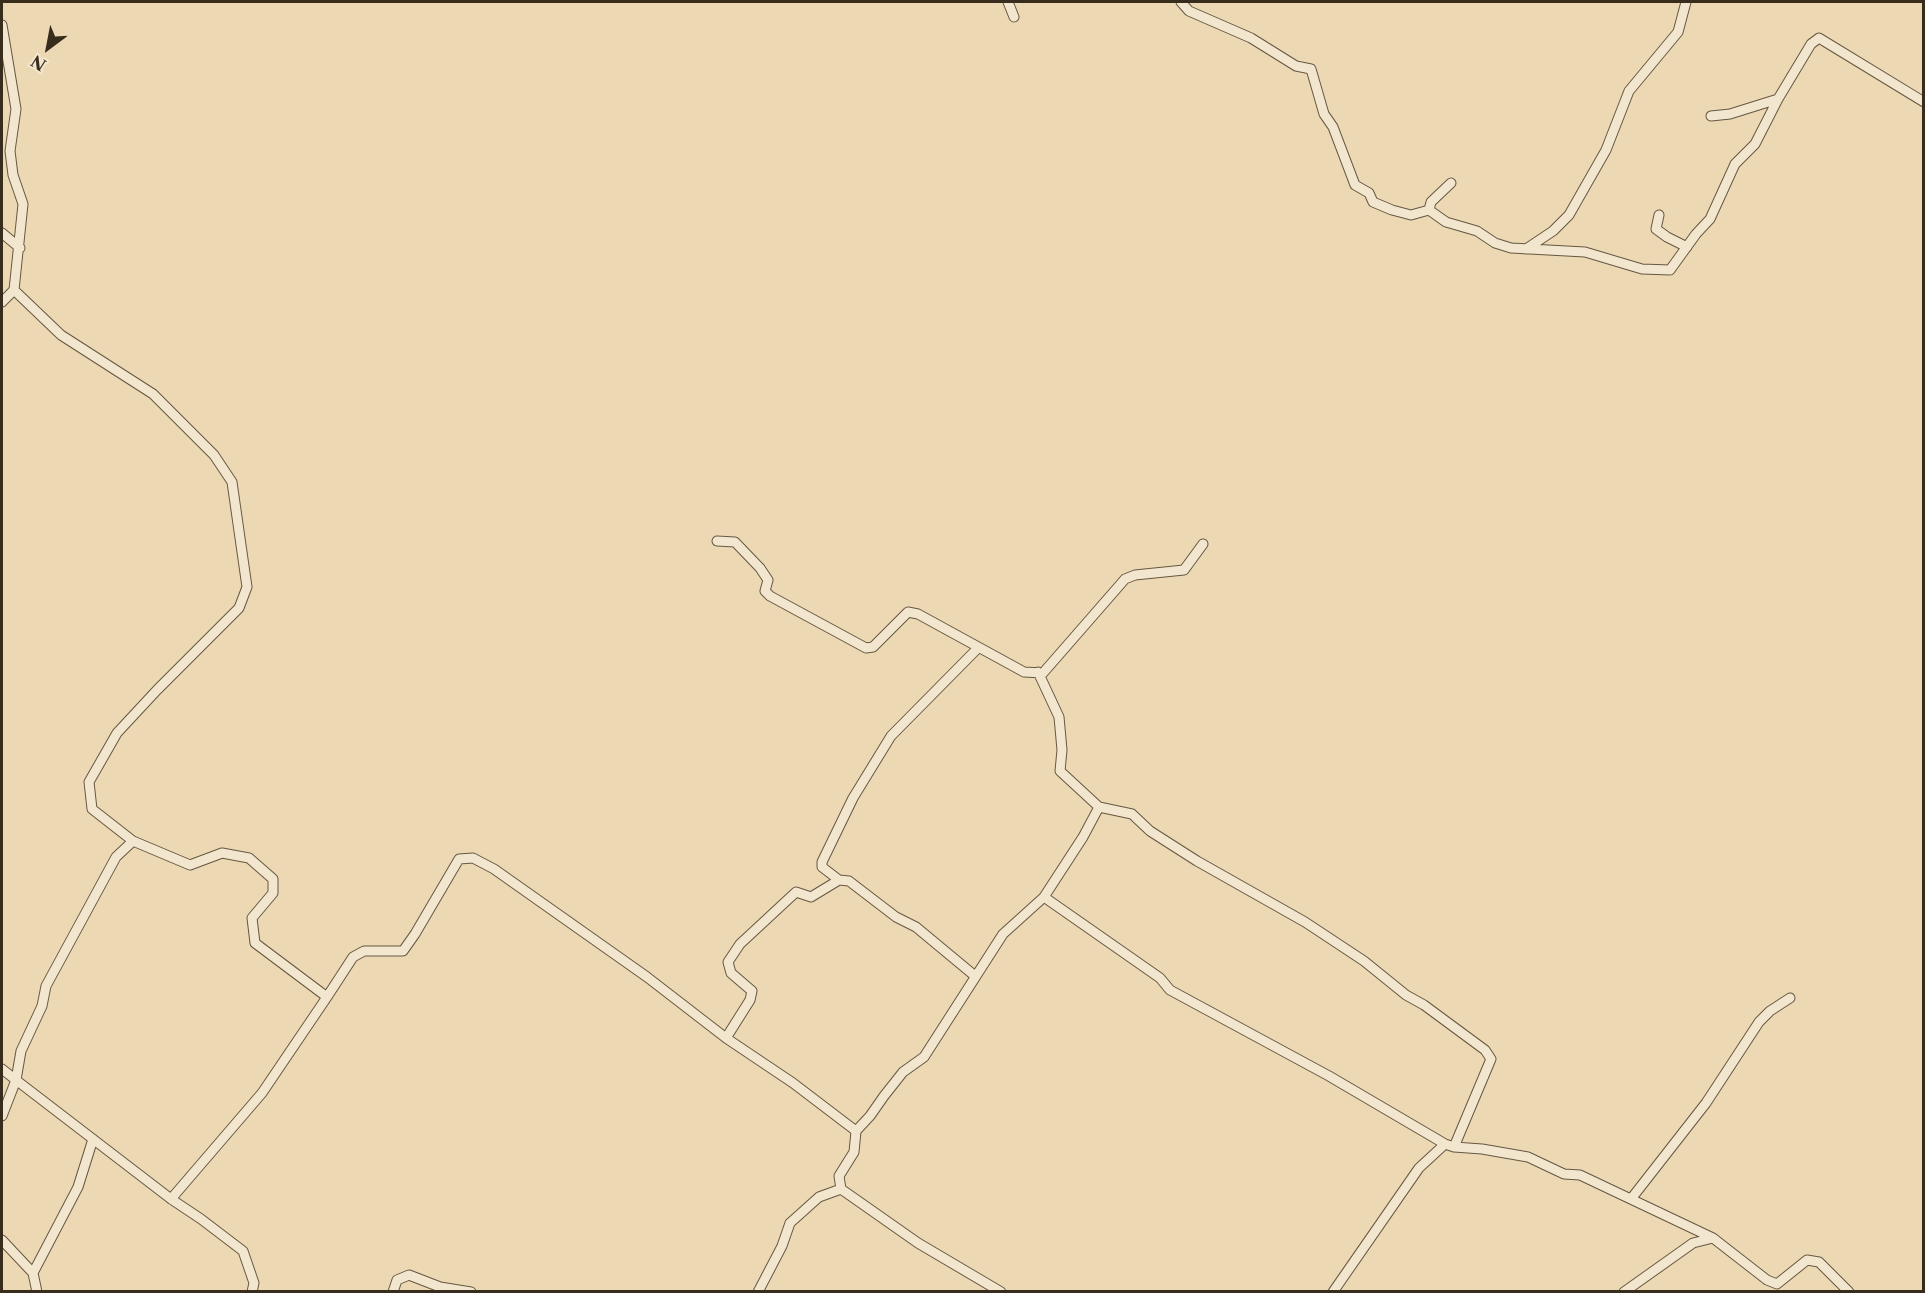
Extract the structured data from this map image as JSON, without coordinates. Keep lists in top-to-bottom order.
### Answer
{
  "north": "bottom left"
}
